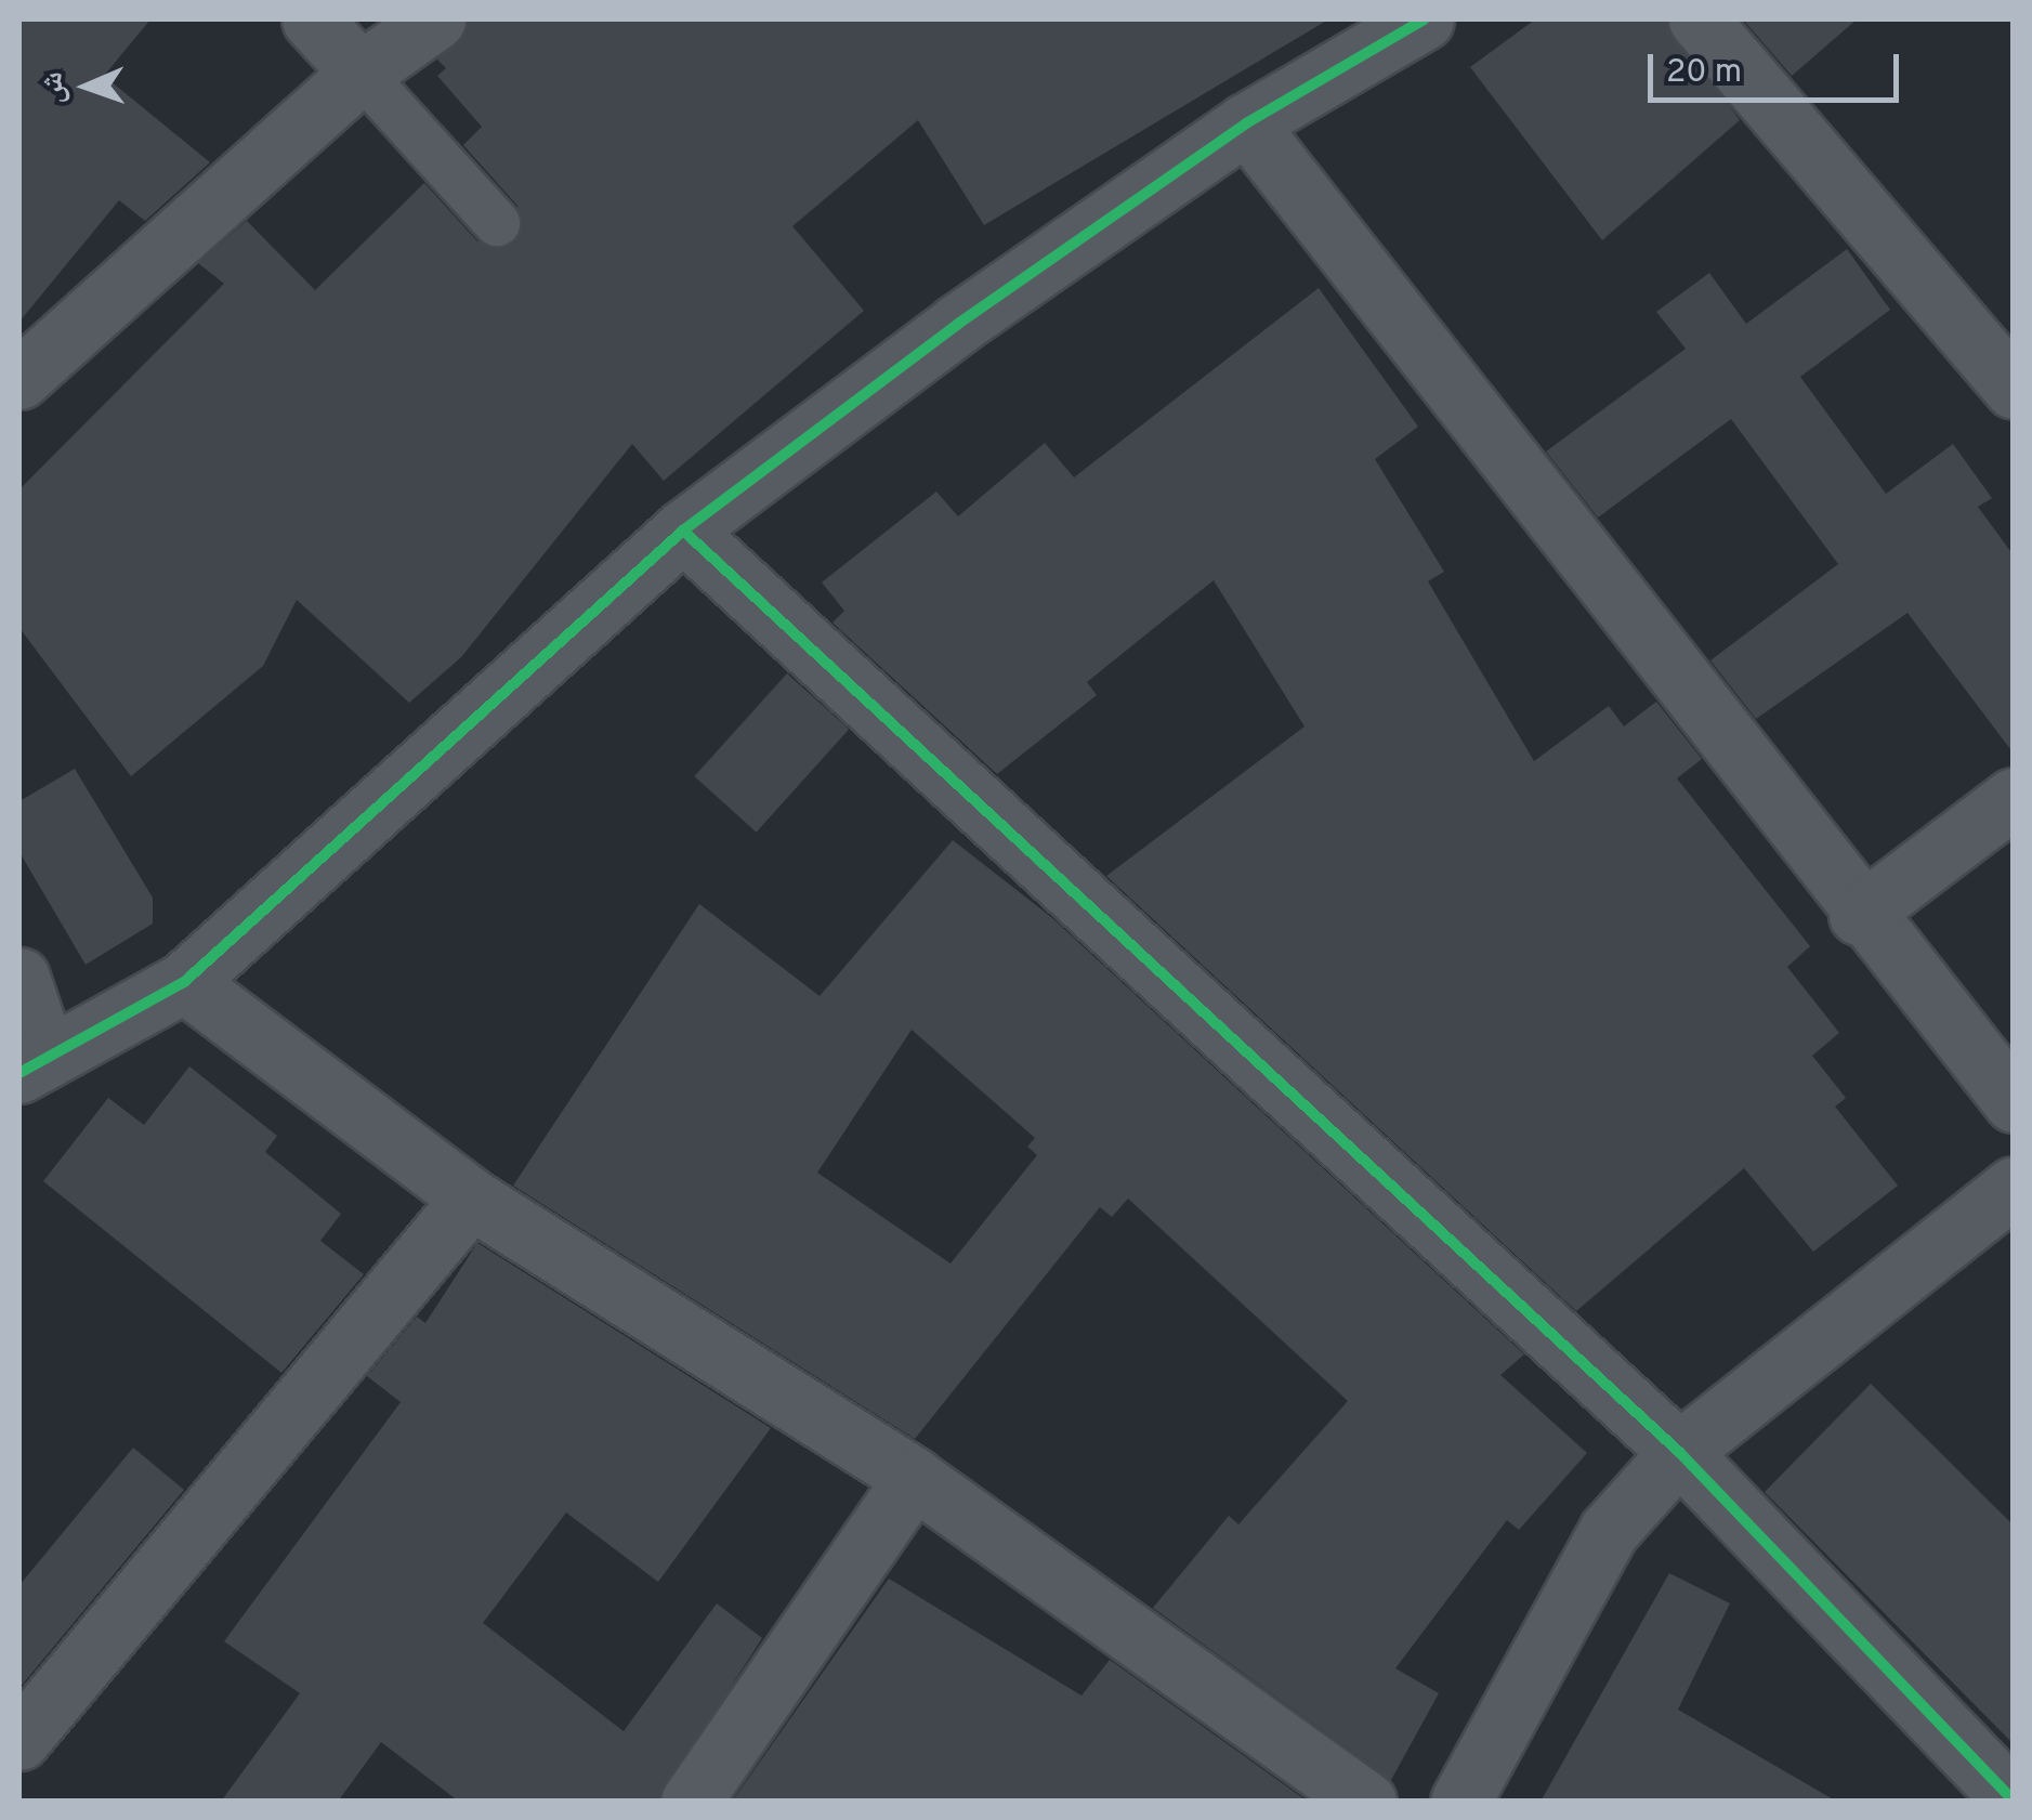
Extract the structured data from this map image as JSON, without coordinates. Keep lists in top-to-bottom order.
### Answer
{
  "scale_bar": "20 m",
  "north": "left"
}
